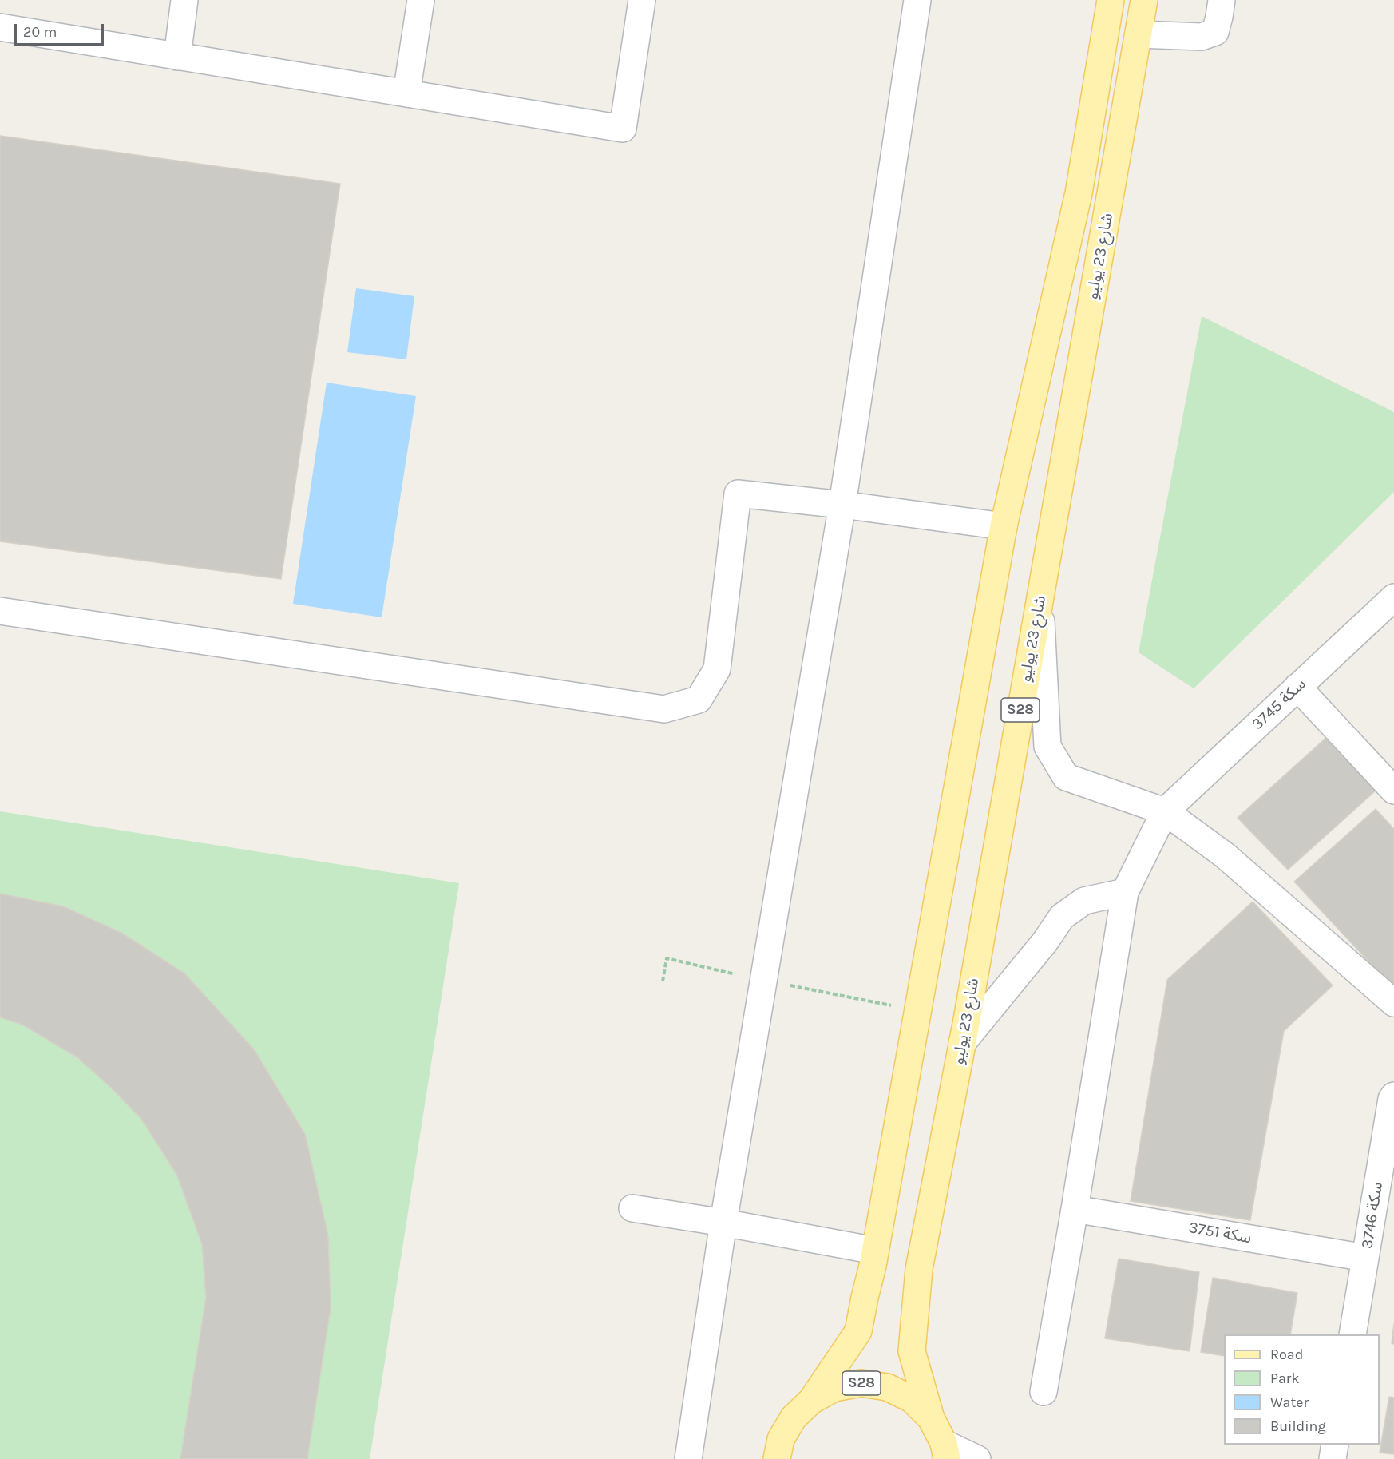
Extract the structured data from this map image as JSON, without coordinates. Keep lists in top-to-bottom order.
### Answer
{
  "streets": {
    "main road": ["شارع 23 يوليو", "S28"],
    "street": ["سكة 3745", "سكة 3746", "سكة 3751"]
  },
  "crossings": [
    ["شارع 23 يوليو", "S28"],
    ["سكة 3746", "سكة 3751"]
  ],
  "legend": [
    "Road",
    "Park",
    "Water",
    "Building"
  ],
  "scale_bar": "20 m"
}
